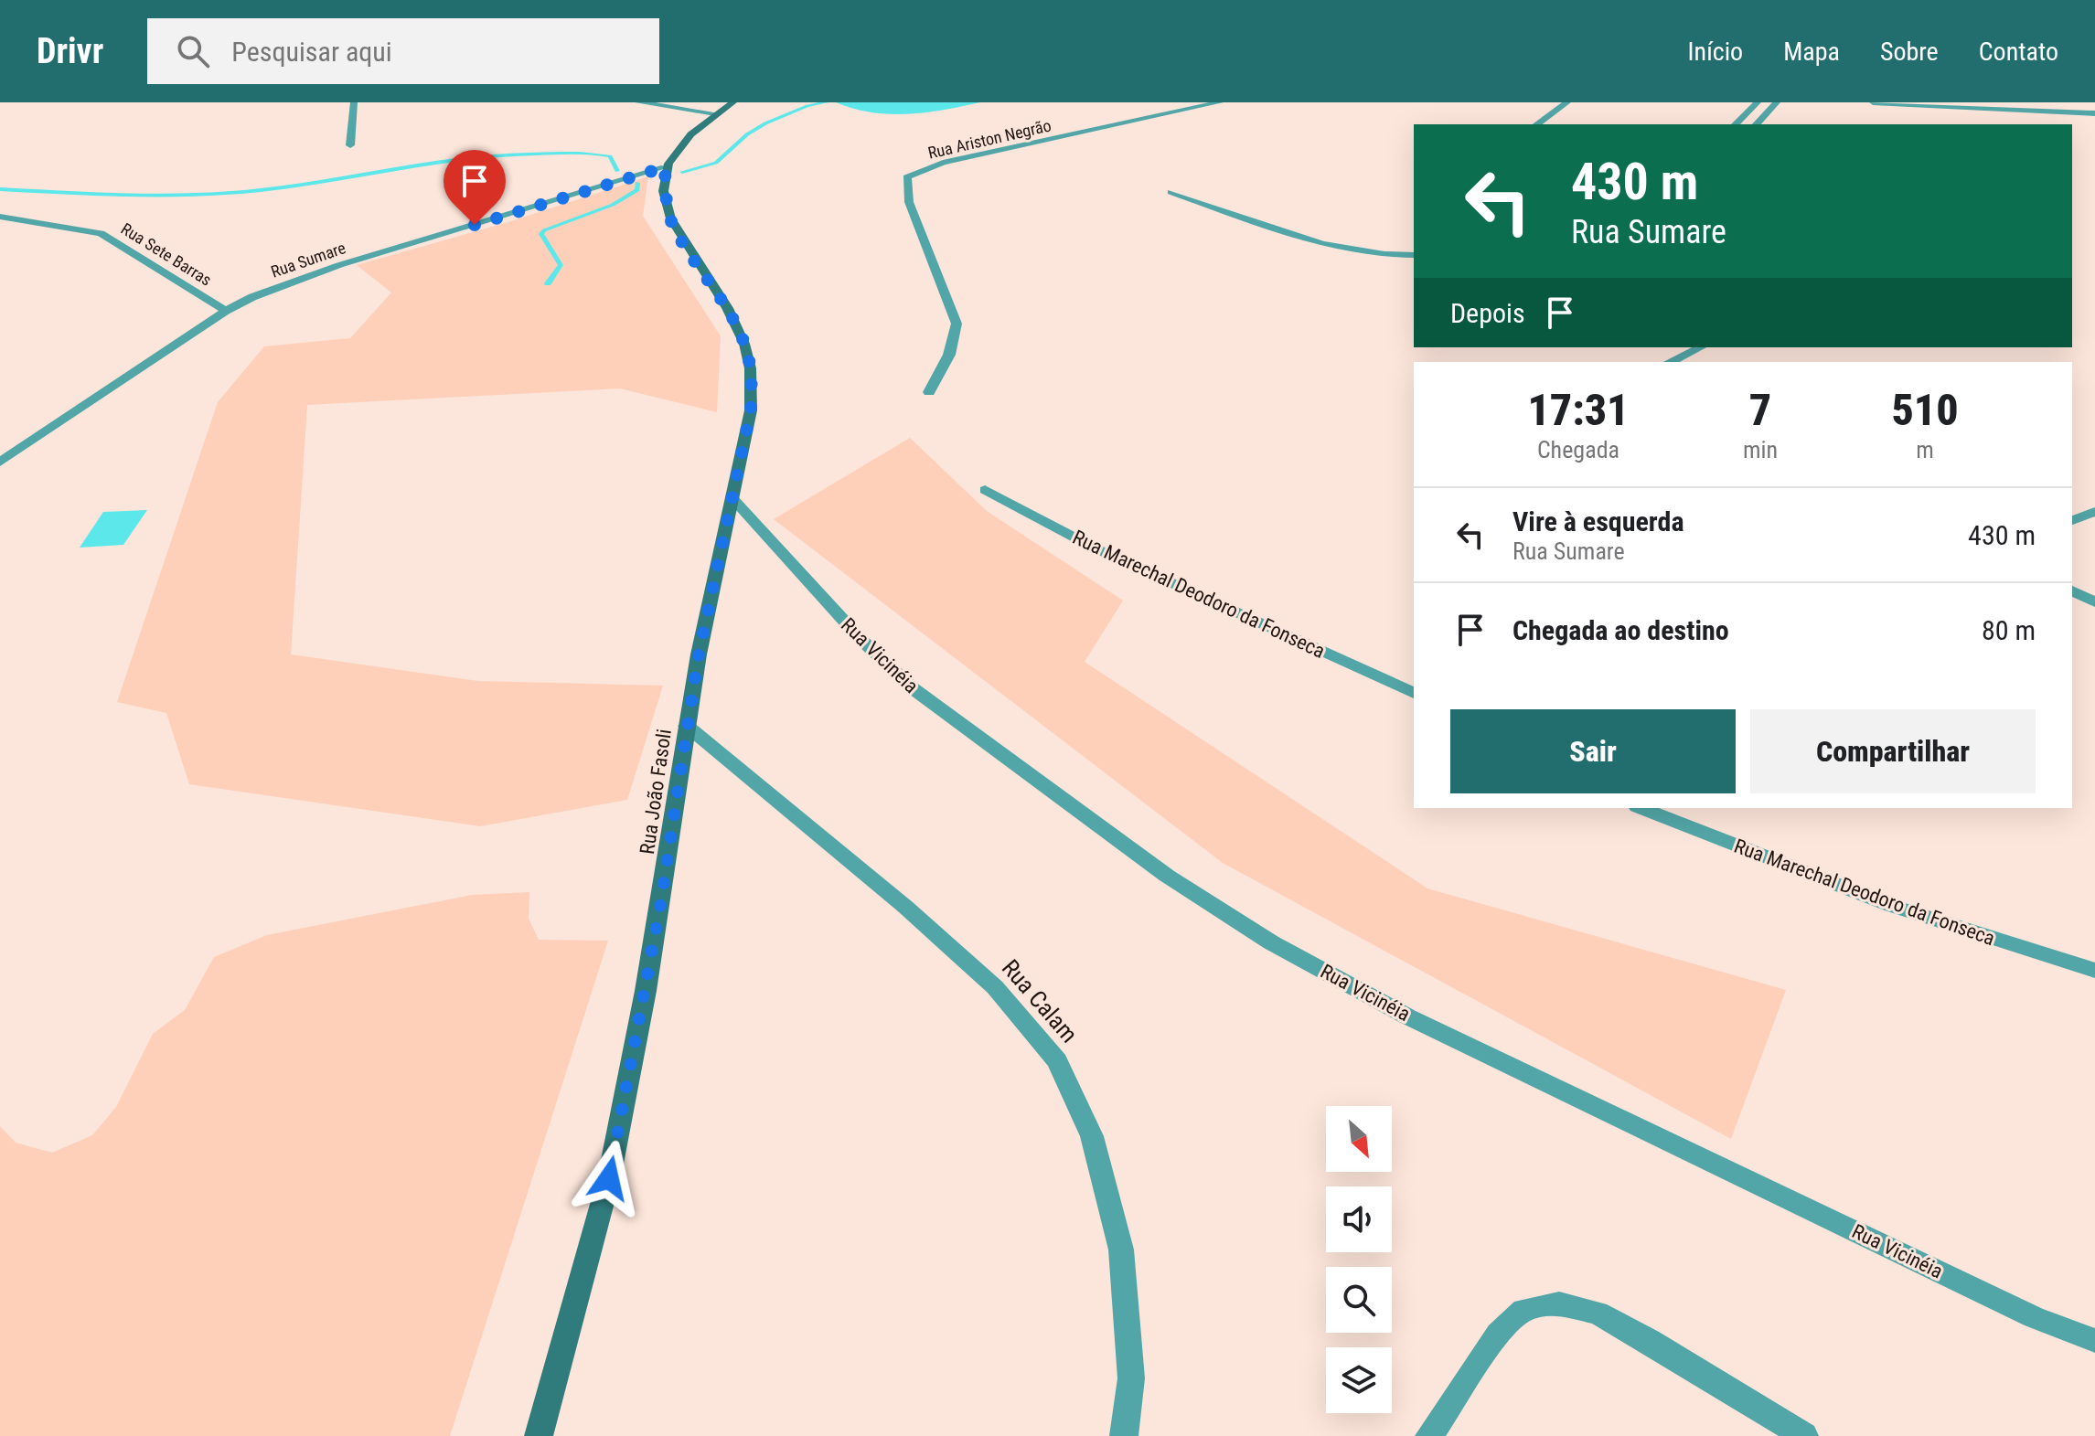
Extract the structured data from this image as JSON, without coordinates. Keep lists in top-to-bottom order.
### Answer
{
  "streets": {
    "main road": ["Rua João Fasoli"],
    "street": [
      "Rua Ariston Negrão",
      "Rua Sete Barras",
      "Rua Sumare",
      "Rua Marechal Deodoro da Fonseca",
      "Rua Vicinéia",
      "Rua Calam"
    ]
  },
  "crossings": [
    ["Rua Sete Barras", "Rua Sumare"],
    ["Rua Sumare", "Rua João Fasoli"],
    ["Rua Vicinéia", "Rua João Fasoli"],
    ["Rua João Fasoli", "Rua Calam"]
  ],
  "north": "bottom right",
  "page": {
    "header": "Drivr",
    "search": "Pesquisar aqui",
    "nav": [
      "Início",
      "Mapa",
      "Sobre",
      "Contato"
    ],
    "turn": ["430 m", "Rua Sumare"],
    "then": "Depois",
    "eta": [
      "17:31",
      "Chegada",
      "7",
      "min",
      "510",
      "m"
    ],
    "list": [
      {
        "name": "Vire à esquerda",
        "note": "Rua Sumare",
        "value": "430 m"
      },
      {
        "name": "Chegada ao destino",
        "value": "80 m"
      }
    ],
    "buttons": ["Sair", "Compartilhar"]
  }
}
